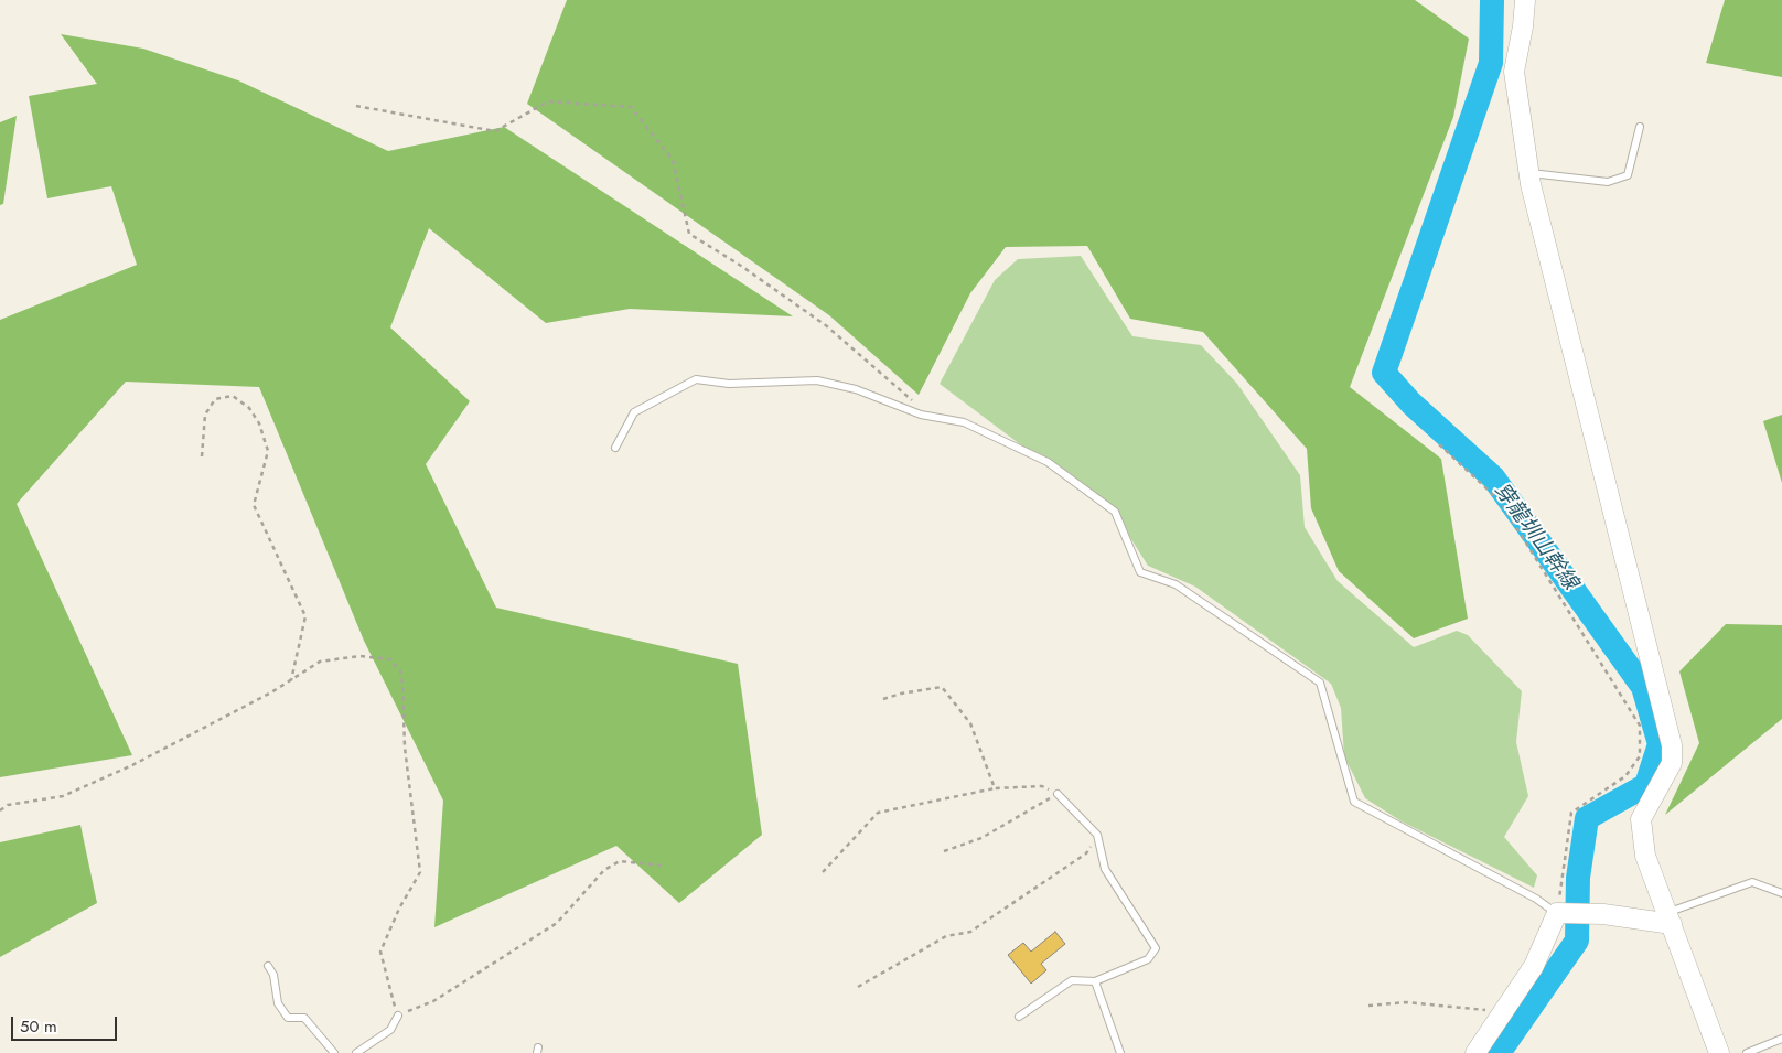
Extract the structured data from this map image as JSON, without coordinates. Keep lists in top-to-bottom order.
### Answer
{
  "water": ["穿龍圳山幹線"],
  "scale_bar": "50 m"
}
